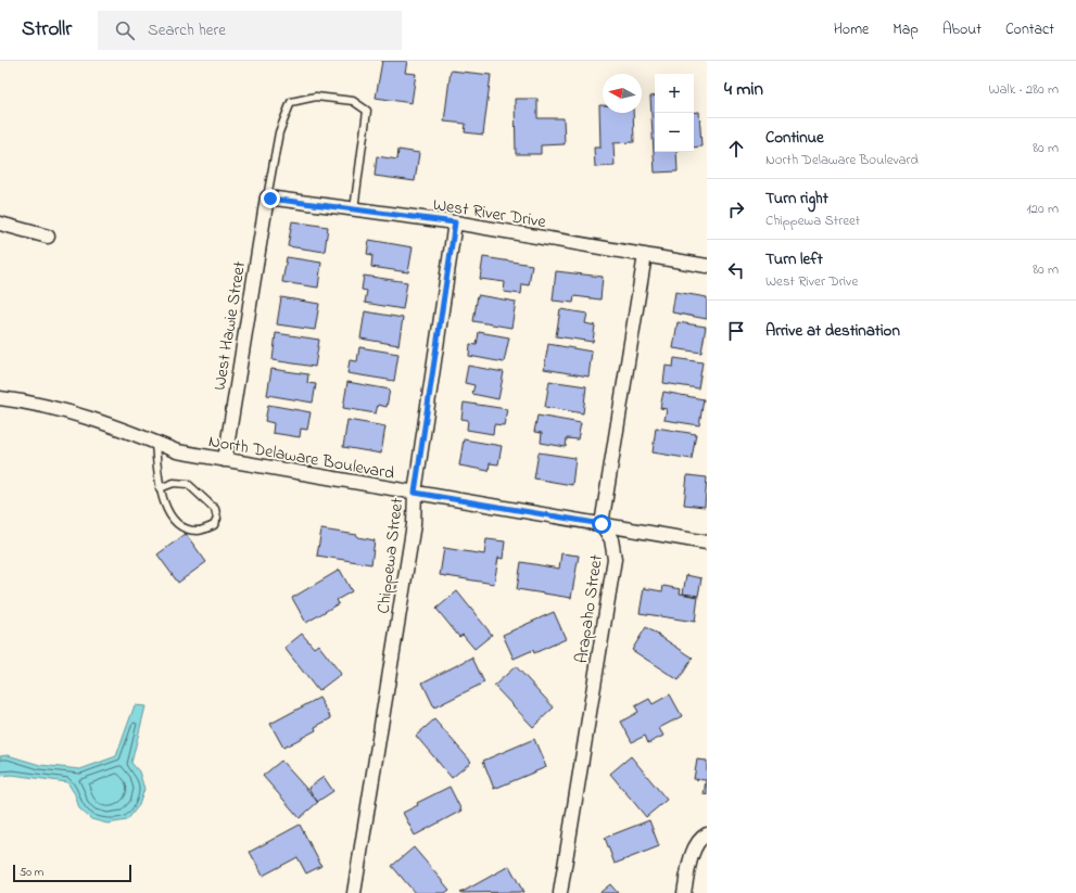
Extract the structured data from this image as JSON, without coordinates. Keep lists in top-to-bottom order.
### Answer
{
  "streets": {
    "street": [
      "West River Drive",
      "West Hawie Street",
      "North Delaware Boulevard",
      "Chippewa Street",
      "Arapaho Street"
    ]
  },
  "crossings": [
    ["West River Drive", "West Hawie Street"],
    ["West River Drive", "Chippewa Street"],
    ["West Hawie Street", "North Delaware Boulevard"],
    ["North Delaware Boulevard", "Chippewa Street"],
    ["North Delaware Boulevard", "Arapaho Street"]
  ],
  "scale_bar": "50 m",
  "north": "left",
  "page": {
    "header": "Strollr",
    "search": "Search here",
    "nav": [
      "Home",
      "Map",
      "About",
      "Contact"
    ],
    "heading": ["4 min", "Walk · 280 m"],
    "map_buttons": ["+", "−"],
    "list": [
      ["Continue", "North Delaware Boulevard", "80 m"],
      ["Turn right", "Chippewa Street", "120 m"],
      ["Turn left", "West River Drive", "80 m"],
      "Arrive at destination"
    ],
    "scale": "50 m"
  }
}
